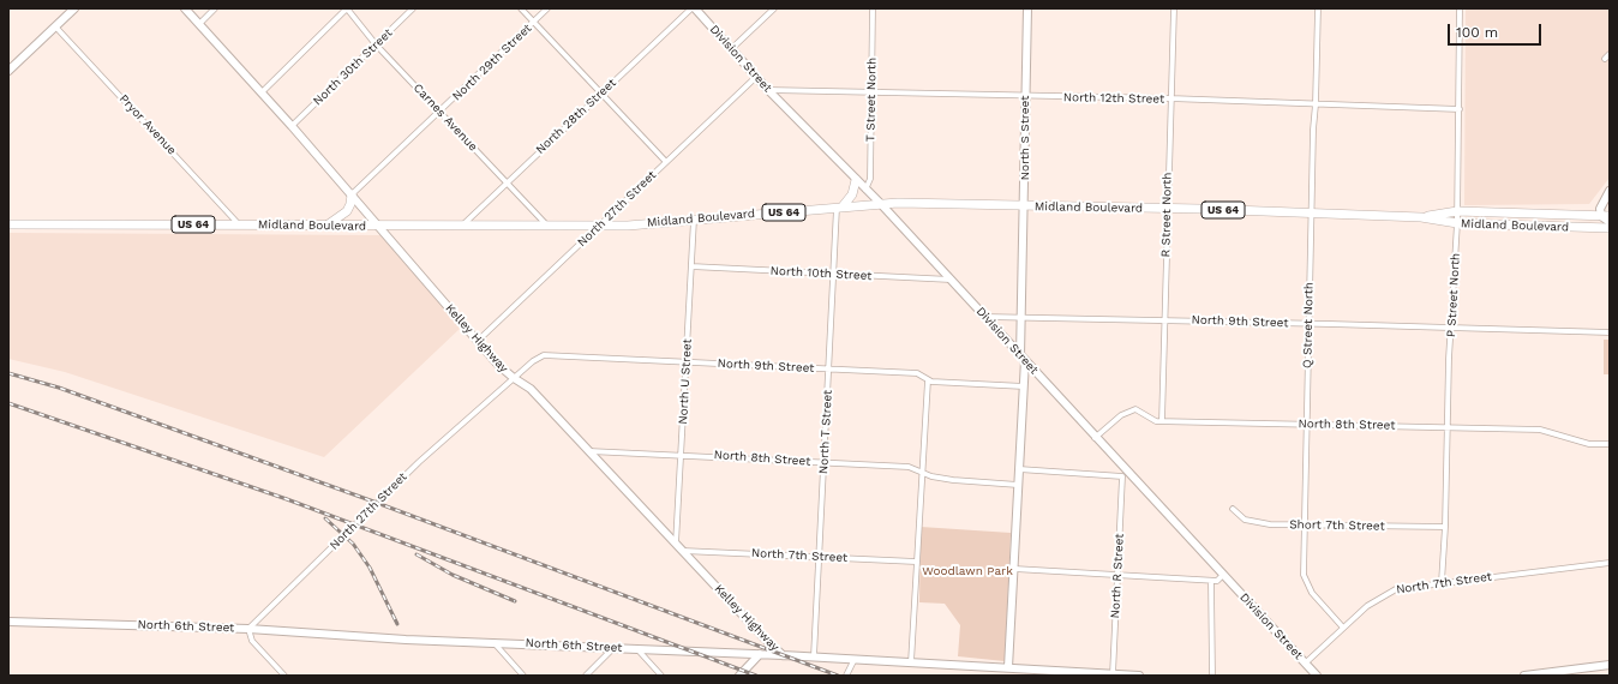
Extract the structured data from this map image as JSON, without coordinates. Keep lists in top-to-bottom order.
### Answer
{
  "streets": {
    "main road": ["Midland Boulevard", "US 64"],
    "street": [
      "Division Street",
      "North 29th Street",
      "North 30th Street",
      "North 12th Street",
      "T Street North",
      "North 28th Street",
      "Carnes Avenue",
      "Pryor Avenue",
      "North S Street",
      "North 27th Street",
      "R Street North",
      "North 10th Street",
      "P Street North",
      "North 9th Street",
      "Q Street North",
      "Kelley Highway",
      "North U Street",
      "North 8th Street",
      "North T Street",
      "Short 7th Street",
      "North 7th Street",
      "North R Street",
      "North 6th Street"
    ]
  },
  "crossings": [
    ["Division Street", "North 12th Street"],
    ["Division Street", "T Street North"],
    ["Division Street", "North S Street"],
    ["Division Street", "Midland Boulevard"],
    ["Division Street", "North 27th Street"],
    ["Division Street", "North 10th Street"],
    ["Division Street", "North 9th Street"],
    ["Division Street", "North 8th Street"],
    ["Division Street", "North 7th Street"],
    ["Division Street", "North R Street"],
    ["North 29th Street", "Carnes Avenue"],
    ["North 29th Street", "Kelley Highway"],
    ["North 30th Street", "Carnes Avenue"],
    ["North 30th Street", "Kelley Highway"],
    ["North 12th Street", "T Street North"],
    ["North 12th Street", "North S Street"],
    ["North 12th Street", "R Street North"],
    ["North 12th Street", "P Street North"],
    ["North 12th Street", "Q Street North"],
    ["North 28th Street", "Carnes Avenue"],
    ["North 28th Street", "Midland Boulevard"],
    ["Carnes Avenue", "Midland Boulevard"],
    ["Pryor Avenue", "Midland Boulevard"],
    ["North S Street", "Midland Boulevard"],
    ["North S Street", "North 9th Street"],
    ["North S Street", "North 8th Street"],
    ["North S Street", "North 6th Street"],
    ["Midland Boulevard", "North 27th Street"],
    ["Midland Boulevard", "R Street North"],
    ["Midland Boulevard", "P Street North"],
    ["Midland Boulevard", "Q Street North"],
    ["Midland Boulevard", "Kelley Highway"],
    ["Midland Boulevard", "North U Street"],
    ["Midland Boulevard", "North T Street"],
    ["North 27th Street", "North 9th Street"],
    ["North 27th Street", "Kelley Highway"],
    ["North 27th Street", "North 6th Street"],
    ["R Street North", "North 9th Street"],
    ["R Street North", "North 8th Street"],
    ["North 10th Street", "North U Street"],
    ["North 10th Street", "North T Street"],
    ["P Street North", "North 9th Street"],
    ["P Street North", "North 8th Street"],
    ["P Street North", "Short 7th Street"],
    ["P Street North", "North 7th Street"],
    ["North 9th Street", "Q Street North"],
    ["North 9th Street", "Kelley Highway"],
    ["North 9th Street", "North U Street"],
    ["North 9th Street", "North T Street"],
    ["Q Street North", "North 8th Street"],
    ["Q Street North", "Short 7th Street"],
    ["Q Street North", "North 7th Street"],
    ["Kelley Highway", "North U Street"],
    ["Kelley Highway", "North 8th Street"],
    ["Kelley Highway", "North 7th Street"],
    ["Kelley Highway", "North 6th Street"],
    ["North U Street", "North 8th Street"],
    ["North 8th Street", "North T Street"],
    ["North T Street", "North 7th Street"],
    ["North T Street", "North 6th Street"],
    ["North R Street", "North 6th Street"]
  ],
  "parks": ["Woodlawn Park"],
  "scale_bar": "100 m"
}
